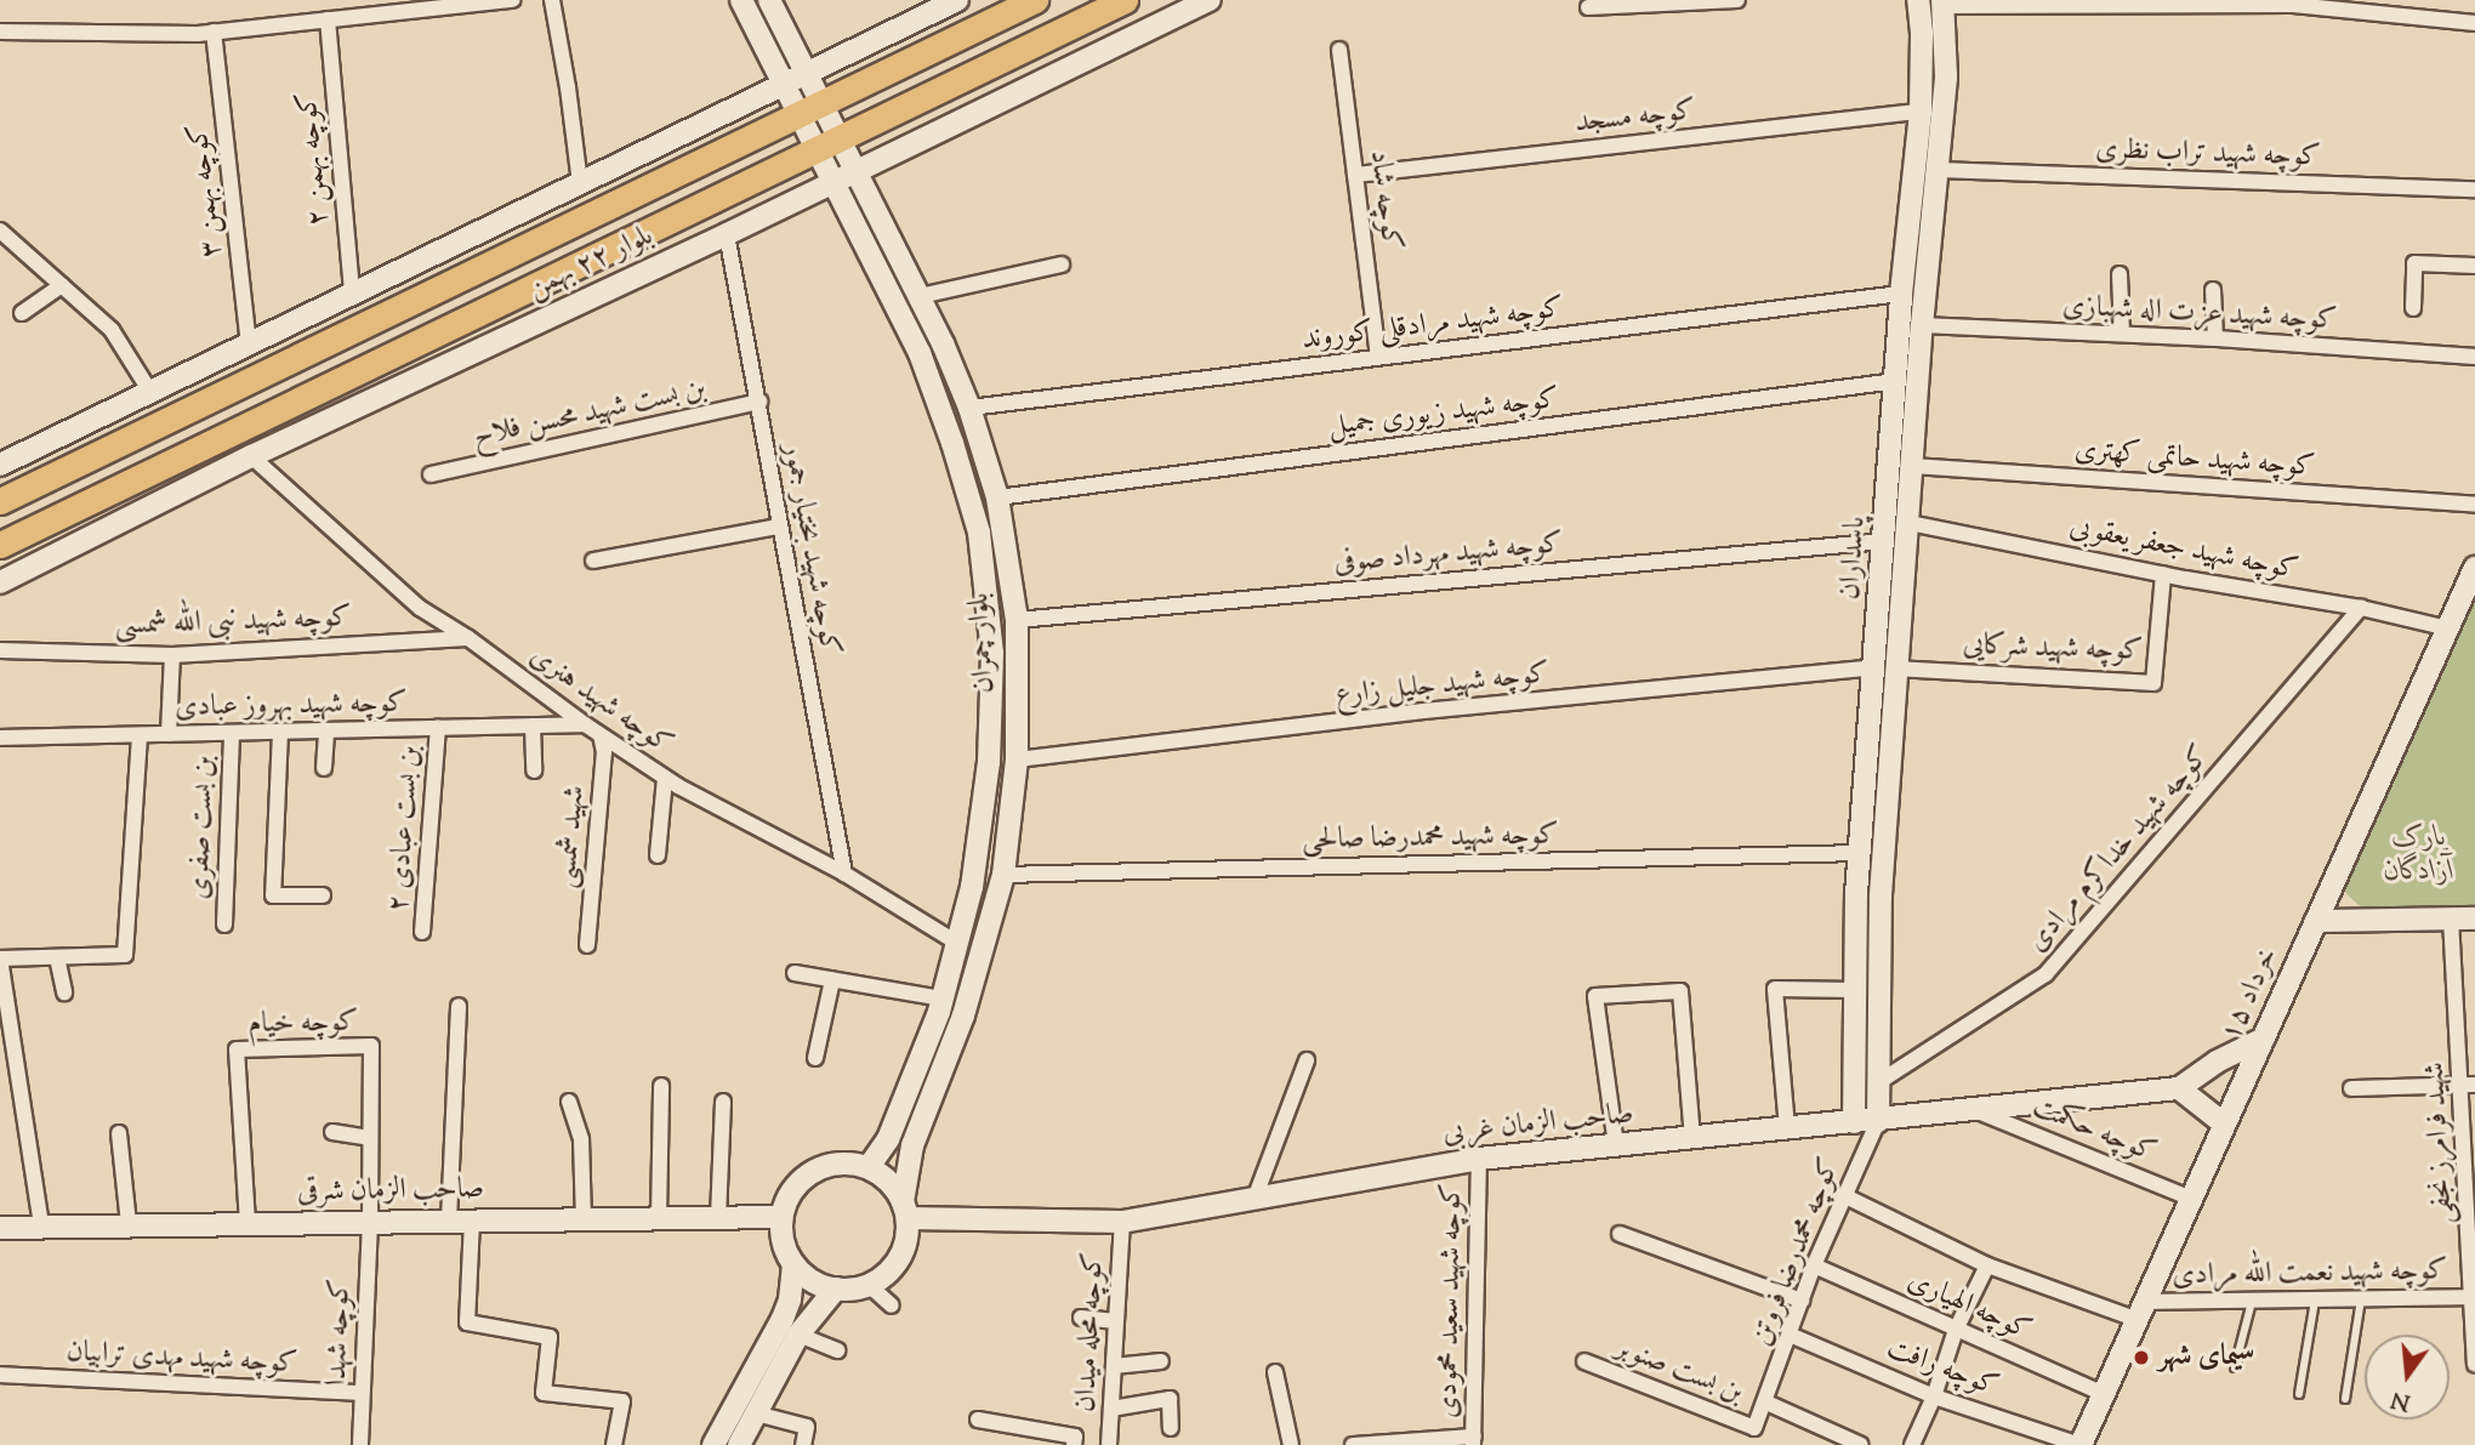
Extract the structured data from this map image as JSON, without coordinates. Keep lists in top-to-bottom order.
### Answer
{
  "streets": {
    "main road": [
      "بلوار ۲۲ بهمن",
      "پاسداران",
      "بلوار چمران",
      "۱۵ خرداد",
      "صاحب الزمان غربی",
      "صاحب الزمان شرقی"
    ],
    "street": [
      "کوچه مسجد",
      "کوچه شهید تراب نظری",
      "کوچه بهمن ۲",
      "کوچه بهمن ۳",
      "کوچه شاد",
      "کوچه شهید عزت اله شهبازی",
      "کوچه شهید مرادقلی کوروند",
      "بن بست شهید محسن فلاح",
      "کوچه شهید زیوری جمیل",
      "کوچه شهید حاتمی کهتری",
      "کوچه شهید بختیار جمور",
      "کوچه شهید جعفر یعقوبی",
      "کوچه شهید مهرداد صوفی",
      "کوچه شهید نبی الله شمسی",
      "کوچه شهید شرکایی",
      "کوچه شهید جلیل زارع",
      "کوچه شهید هنری",
      "کوچه شهید بهروز عبادی",
      "بن بست صفری",
      "بن بست عبادی ۲",
      "شهید شمسی",
      "کوچه شهید محمدرضا صالحی",
      "کوچه شهید خداکرم مرادی",
      "کوچه خیام",
      "کوچه حکمت",
      "شهید فرامرز نجفی",
      "کوچه محمدرضا فروتن",
      "کوچه شهید نعمت الله مرادی",
      "کوچه شهید سعید محمودی",
      "کوچه الهیاری",
      "کوچه شهدا",
      "کوچه محله میدان",
      "کوچه شهید مهدی ترابیان",
      "کوچه رافت",
      "بن بست صنوبر"
    ]
  },
  "crossings": [
    ["کوچه مسجد", "کوچه شاد"],
    ["کوچه مسجد", "پاسداران"],
    ["کوچه شهید تراب نظری", "پاسداران"],
    ["کوچه شاد", "کوچه شهید مرادقلی کوروند"],
    ["بلوار ۲۲ بهمن", "کوچه شهید بختیار جمور"],
    ["بلوار ۲۲ بهمن", "بلوار چمران"],
    ["بلوار ۲۲ بهمن", "کوچه شهید هنری"],
    ["کوچه شهید عزت اله شهبازی", "پاسداران"],
    ["کوچه شهید مرادقلی کوروند", "پاسداران"],
    ["کوچه شهید مرادقلی کوروند", "بلوار چمران"],
    ["بن بست شهید محسن فلاح", "کوچه شهید بختیار جمور"],
    ["کوچه شهید زیوری جمیل", "پاسداران"],
    ["کوچه شهید زیوری جمیل", "بلوار چمران"],
    ["کوچه شهید حاتمی کهتری", "پاسداران"],
    ["کوچه شهید بختیار جمور", "کوچه شهید هنری"],
    ["کوچه شهید جعفر یعقوبی", "پاسداران"],
    ["کوچه شهید جعفر یعقوبی", "کوچه شهید شرکایی"],
    ["کوچه شهید جعفر یعقوبی", "کوچه شهید خداکرم مرادی"],
    ["کوچه شهید جعفر یعقوبی", "۱۵ خرداد"],
    ["کوچه شهید مهرداد صوفی", "پاسداران"],
    ["کوچه شهید مهرداد صوفی", "بلوار چمران"],
    ["پاسداران", "کوچه شهید شرکایی"],
    ["پاسداران", "کوچه شهید جلیل زارع"],
    ["پاسداران", "کوچه شهید محمدرضا صالحی"],
    ["پاسداران", "کوچه شهید خداکرم مرادی"],
    ["پاسداران", "صاحب الزمان غربی"],
    ["پاسداران", "کوچه محمدرضا فروتن"],
    ["کوچه شهید نبی الله شمسی", "کوچه شهید هنری"],
    ["بلوار چمران", "کوچه شهید جلیل زارع"],
    ["بلوار چمران", "کوچه شهید هنری"],
    ["بلوار چمران", "کوچه شهید محمدرضا صالحی"],
    ["بلوار چمران", "صاحب الزمان غربی"],
    ["بلوار چمران", "صاحب الزمان شرقی"],
    ["کوچه شهید شرکایی", "کوچه شهید جلیل زارع"],
    ["کوچه شهید هنری", "کوچه شهید بهروز عبادی"],
    ["کوچه شهید هنری", "شهید شمسی"],
    ["کوچه شهید بهروز عبادی", "بن بست صفری"],
    ["کوچه شهید بهروز عبادی", "بن بست عبادی ۲"],
    ["۱۵ خرداد", "کوچه حکمت"],
    ["۱۵ خرداد", "کوچه شهید نعمت الله مرادی"],
    ["۱۵ خرداد", "کوچه الهیاری"],
    ["۱۵ خرداد", "کوچه رافت"],
    ["کوچه خیام", "صاحب الزمان شرقی"],
    ["کوچه خیام", "کوچه شهدا"],
    ["صاحب الزمان غربی", "کوچه حکمت"],
    ["صاحب الزمان غربی", "صاحب الزمان شرقی"],
    ["صاحب الزمان غربی", "کوچه محمدرضا فروتن"],
    ["صاحب الزمان غربی", "کوچه شهید سعید محمودی"],
    ["صاحب الزمان غربی", "کوچه محله میدان"],
    ["شهید فرامرز نجفی", "کوچه شهید نعمت الله مرادی"],
    ["صاحب الزمان شرقی", "کوچه شهدا"],
    ["کوچه محمدرضا فروتن", "کوچه شهید نعمت الله مرادی"],
    ["کوچه محمدرضا فروتن", "کوچه الهیاری"],
    ["کوچه محمدرضا فروتن", "کوچه رافت"],
    ["کوچه محمدرضا فروتن", "بن بست صنوبر"],
    ["کوچه شهدا", "کوچه شهید مهدی ترابیان"]
  ],
  "parks": ["پارک آزادگان"],
  "places": ["سیمای شهر"],
  "north": "bottom"
}
